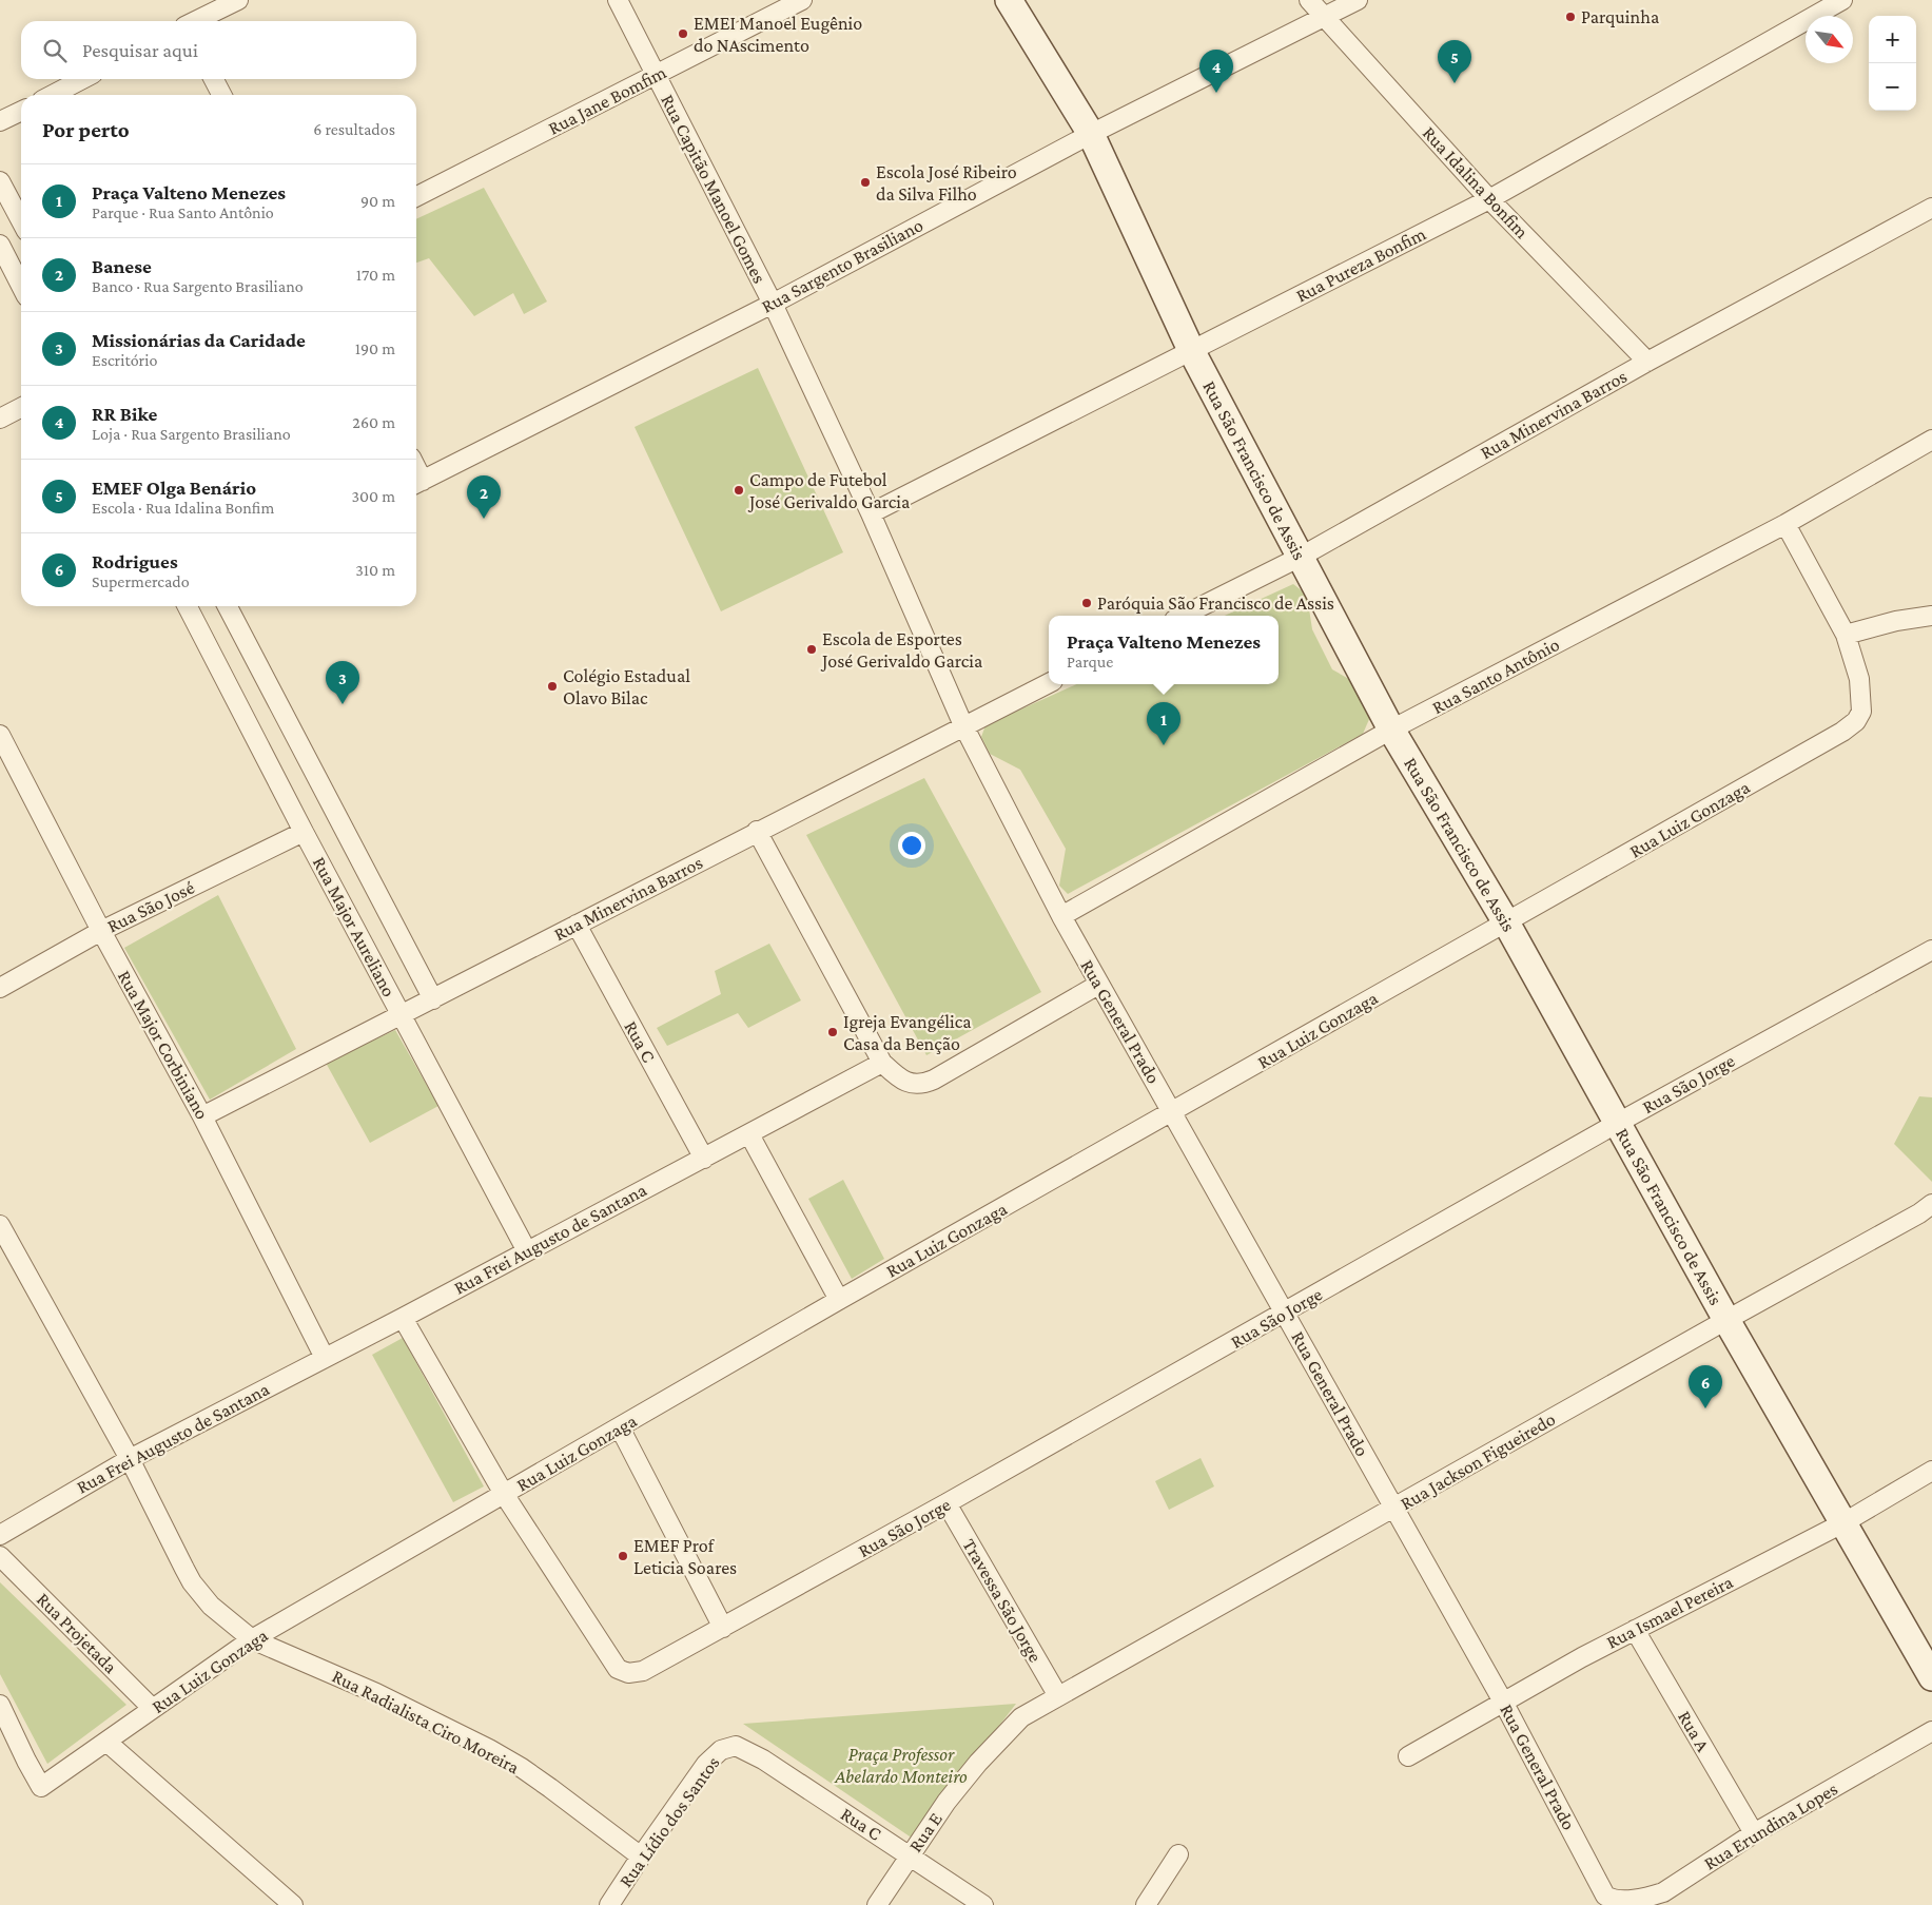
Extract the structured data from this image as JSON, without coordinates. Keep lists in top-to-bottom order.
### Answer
{
  "streets": {
    "street": [
      "Rua Jane Bomfim",
      "Rua Idalina Bonfim",
      "Rua Capitão Manoel Gomes",
      "Rua Pureza Bonfim",
      "Rua Sargento Brasiliano",
      "Rua Minervina Barros",
      "Rua São Francisco de Assis",
      "Rua Santo Antônio",
      "Rua Luiz Gonzaga",
      "Rua São José",
      "Rua Major Aureliano",
      "Rua General Prado",
      "Rua C",
      "Rua Major Corbiniano",
      "Rua São Jorge",
      "Rua Frei Augusto de Santana",
      "Rua Jackson Figueiredo",
      "Travessa São Jorge",
      "Rua Ismael Pereira",
      "Rua Projetada",
      "Rua Radialista Ciro Moreira",
      "Rua A",
      "Rua Lídio dos Santos",
      "Rua Erundina Lopes",
      "Rua E"
    ]
  },
  "crossings": [
    ["Rua Jane Bomfim", "Rua Capitão Manoel Gomes"],
    ["Rua Idalina Bonfim", "Rua Pureza Bonfim"],
    ["Rua Idalina Bonfim", "Rua Sargento Brasiliano"],
    ["Rua Idalina Bonfim", "Rua Minervina Barros"],
    ["Rua Capitão Manoel Gomes", "Rua Pureza Bonfim"],
    ["Rua Capitão Manoel Gomes", "Rua Sargento Brasiliano"],
    ["Rua Capitão Manoel Gomes", "Rua Minervina Barros"],
    ["Rua Capitão Manoel Gomes", "Rua General Prado"],
    ["Rua Pureza Bonfim", "Rua São Francisco de Assis"],
    ["Rua Sargento Brasiliano", "Rua São Francisco de Assis"],
    ["Rua Minervina Barros", "Rua São Francisco de Assis"],
    ["Rua Minervina Barros", "Rua Major Aureliano"],
    ["Rua Minervina Barros", "Rua General Prado"],
    ["Rua Minervina Barros", "Rua C"],
    ["Rua Minervina Barros", "Rua Major Corbiniano"],
    ["Rua São Francisco de Assis", "Rua Santo Antônio"],
    ["Rua São Francisco de Assis", "Rua Luiz Gonzaga"],
    ["Rua São Francisco de Assis", "Rua São Jorge"],
    ["Rua São Francisco de Assis", "Rua Jackson Figueiredo"],
    ["Rua São Francisco de Assis", "Rua Ismael Pereira"],
    ["Rua Santo Antônio", "Rua General Prado"],
    ["Rua Luiz Gonzaga", "Rua General Prado"],
    ["Rua Luiz Gonzaga", "Rua São Jorge"],
    ["Rua Luiz Gonzaga", "Rua Projetada"],
    ["Rua Luiz Gonzaga", "Rua Radialista Ciro Moreira"],
    ["Rua São José", "Rua Major Aureliano"],
    ["Rua São José", "Rua Major Corbiniano"],
    ["Rua Major Aureliano", "Rua Frei Augusto de Santana"],
    ["Rua General Prado", "Rua São Jorge"],
    ["Rua General Prado", "Rua Jackson Figueiredo"],
    ["Rua General Prado", "Rua Ismael Pereira"],
    ["Rua General Prado", "Rua Erundina Lopes"],
    ["Rua C", "Rua Frei Augusto de Santana"],
    ["Rua C", "Rua Lídio dos Santos"],
    ["Rua C", "Rua E"],
    ["Rua Major Corbiniano", "Rua Frei Augusto de Santana"],
    ["Rua São Jorge", "Travessa São Jorge"],
    ["Rua Frei Augusto de Santana", "Rua Radialista Ciro Moreira"],
    ["Rua Jackson Figueiredo", "Travessa São Jorge"],
    ["Rua Jackson Figueiredo", "Rua E"],
    ["Rua Ismael Pereira", "Rua A"],
    ["Rua Radialista Ciro Moreira", "Rua Lídio dos Santos"],
    ["Rua A", "Rua Erundina Lopes"]
  ],
  "parks": ["Praça Professor Abelardo Monteiro"],
  "places": [
    "Parquinha",
    "EMEI Manoel Eugênio do NAscimento",
    "Escola José Ribeiro da Silva Filho",
    "Campo de Futebol José Gerivaldo Garcia",
    "Paróquia São Francisco de Assis",
    "Escola de Esportes José Gerivaldo Garcia",
    "Colégio Estadual Olavo Bilac",
    "Igreja Evangélica Casa da Benção",
    "EMEF Prof Leticia Soares"
  ],
  "north": "bottom right",
  "page": {
    "map_buttons": ["+", "−"],
    "search": "Pesquisar aqui",
    "pins": [
      "5",
      "4",
      "2",
      "3",
      "1",
      "6"
    ],
    "heading": ["Por perto", "6 resultados"],
    "list": [
      {
        "mark": "1",
        "name": "Praça Valteno Menezes",
        "note": "Parque · Rua Santo Antônio",
        "value": "90 m"
      },
      {
        "mark": "2",
        "name": "Banese",
        "note": "Banco · Rua Sargento Brasiliano",
        "value": "170 m"
      },
      {
        "mark": "3",
        "name": "Missionárias da Caridade",
        "note": "Escritório",
        "value": "190 m"
      },
      {
        "mark": "4",
        "name": "RR Bike",
        "note": "Loja · Rua Sargento Brasiliano",
        "value": "260 m"
      },
      {
        "mark": "5",
        "name": "EMEF Olga Benário",
        "note": "Escola · Rua Idalina Bonfim",
        "value": "300 m"
      },
      {
        "mark": "6",
        "name": "Rodrigues",
        "note": "Supermercado",
        "value": "310 m"
      }
    ],
    "popup": ["Praça Valteno Menezes", "Parque"]
  }
}
